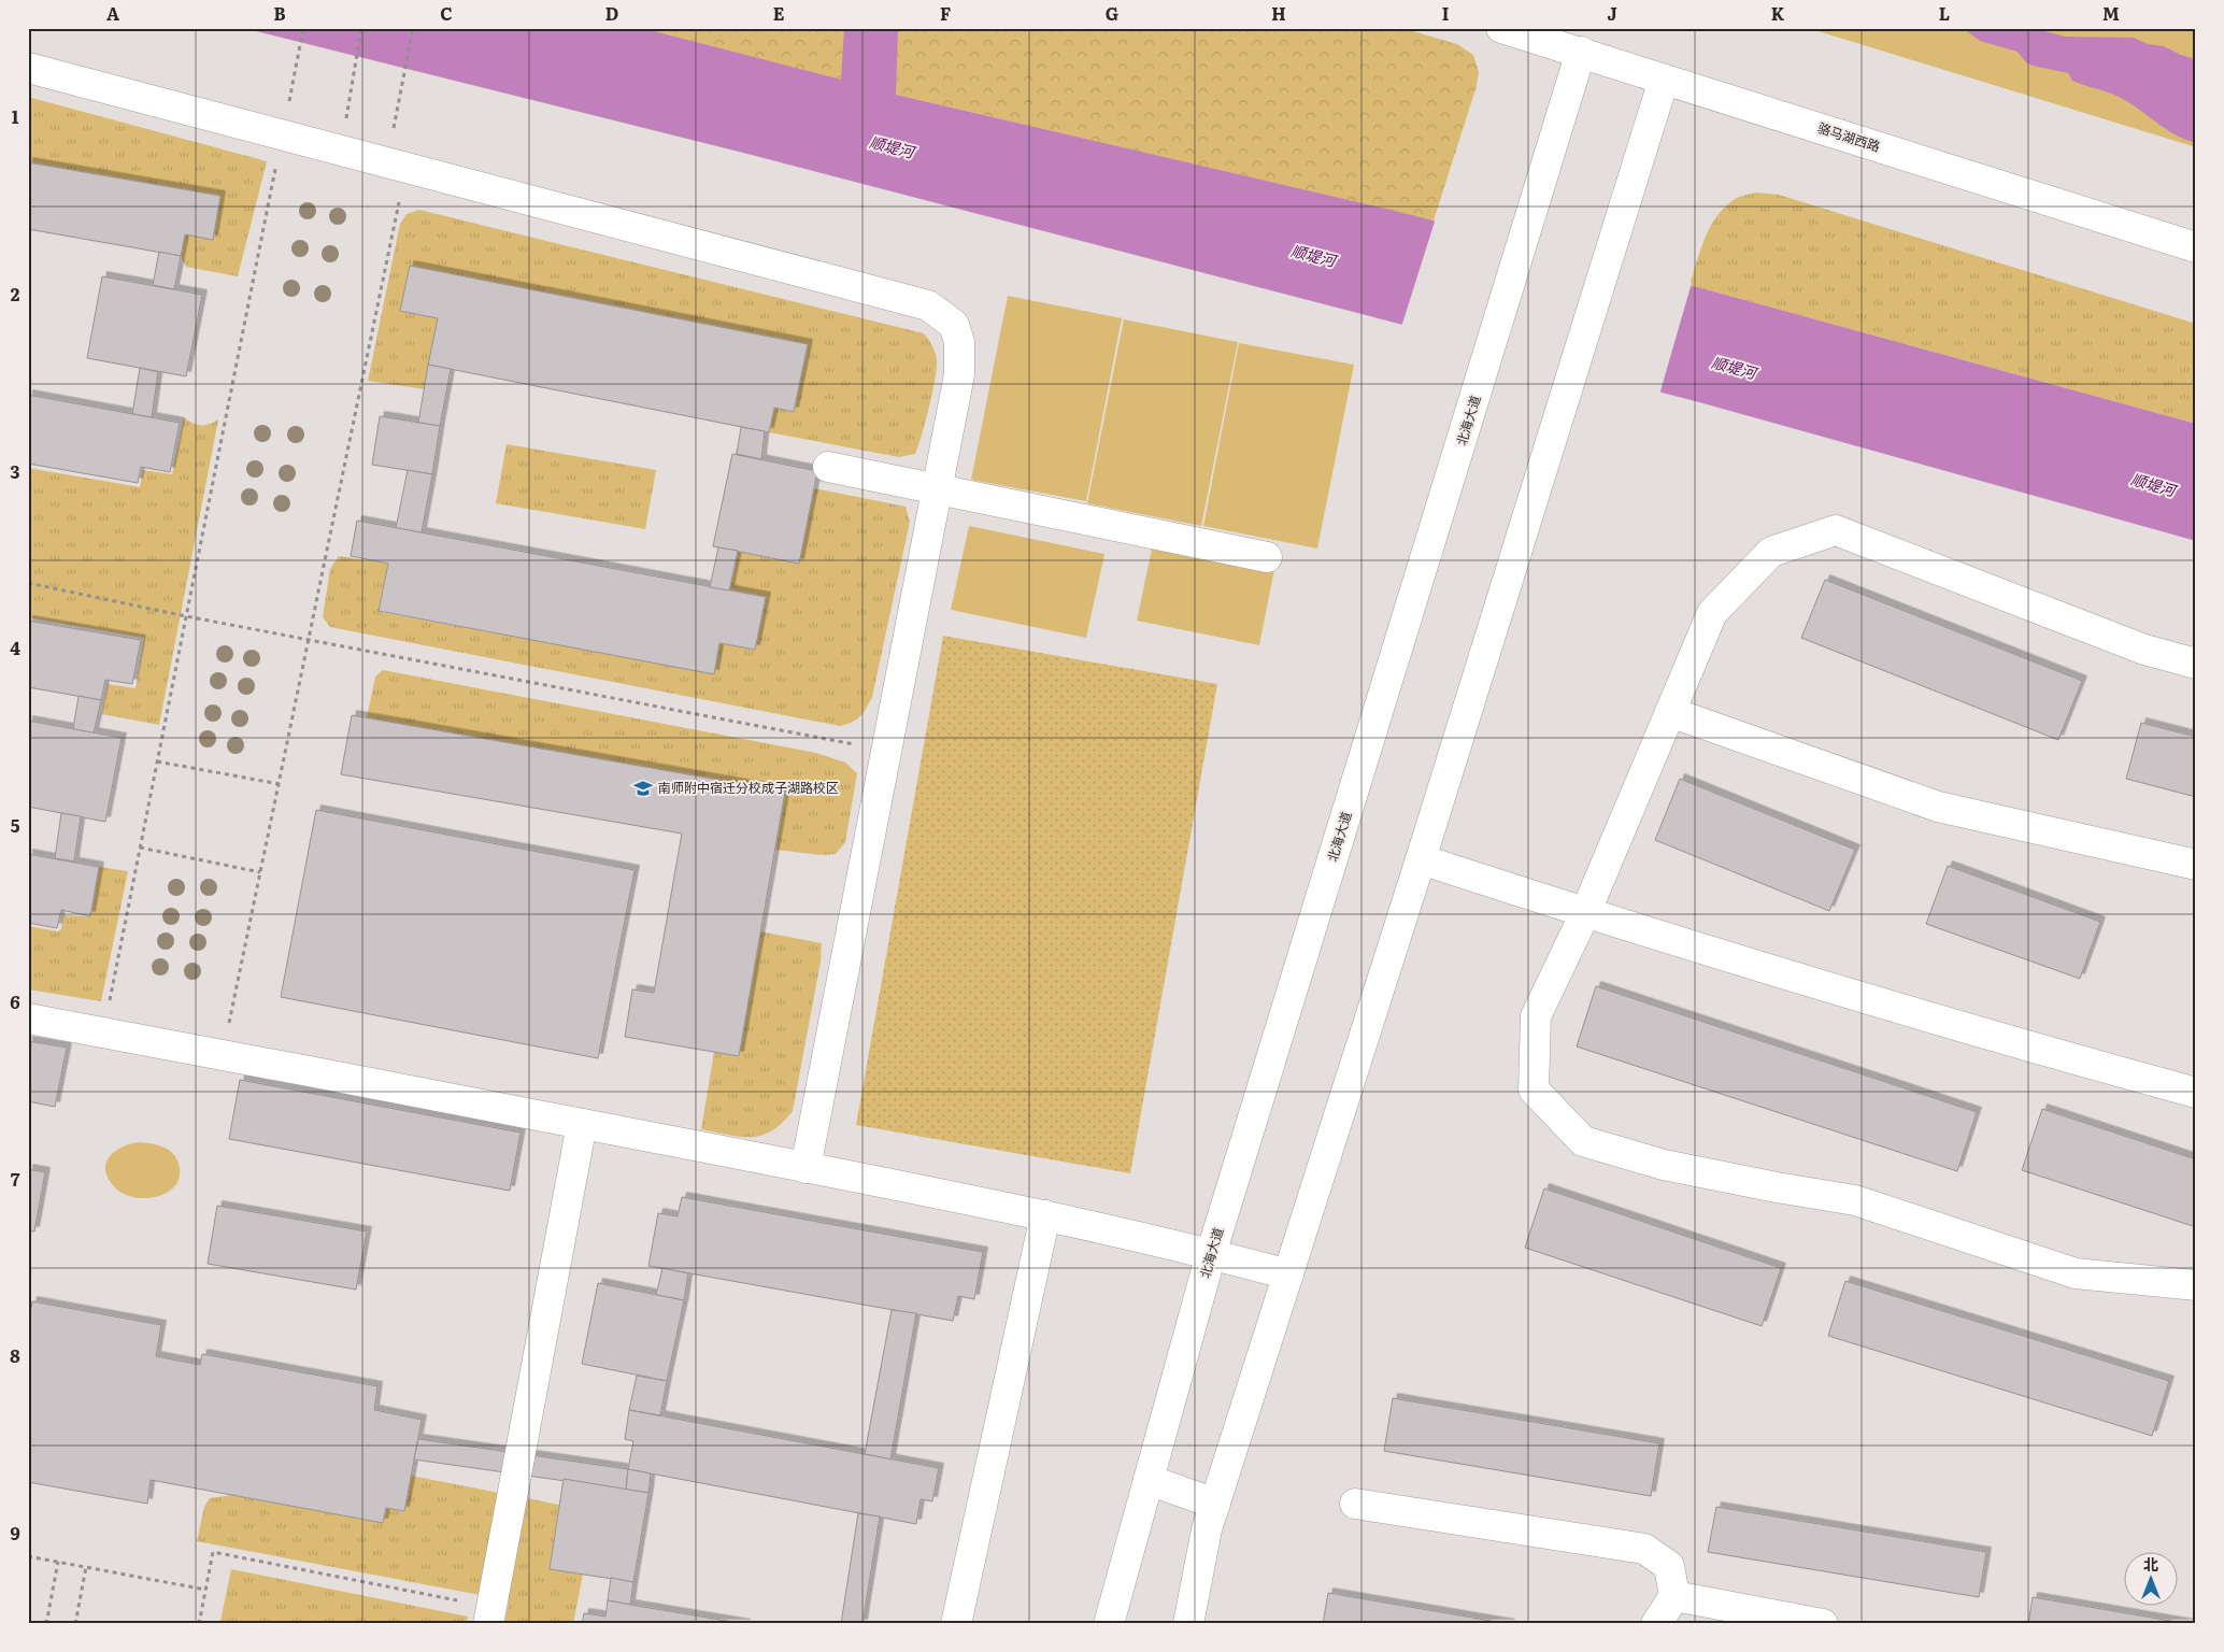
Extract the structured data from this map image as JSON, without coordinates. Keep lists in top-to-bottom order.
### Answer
{
  "streets": {
    "street": ["骆马湖西路", "北海大道"]
  },
  "crossings": [
    ["骆马湖西路", "北海大道"]
  ],
  "water": ["顺堤河"],
  "places": {
    "school or university": ["南师附中宿迁分校成子湖路校区"]
  },
  "north": "top",
  "grid": {
    "columns": [
      "A",
      "B",
      "C",
      "D",
      "E",
      "F",
      "G",
      "H",
      "I",
      "J",
      "K",
      "L",
      "M"
    ],
    "rows": [
      "1",
      "2",
      "3",
      "4",
      "5",
      "6",
      "7",
      "8",
      "9"
    ]
  }
}
